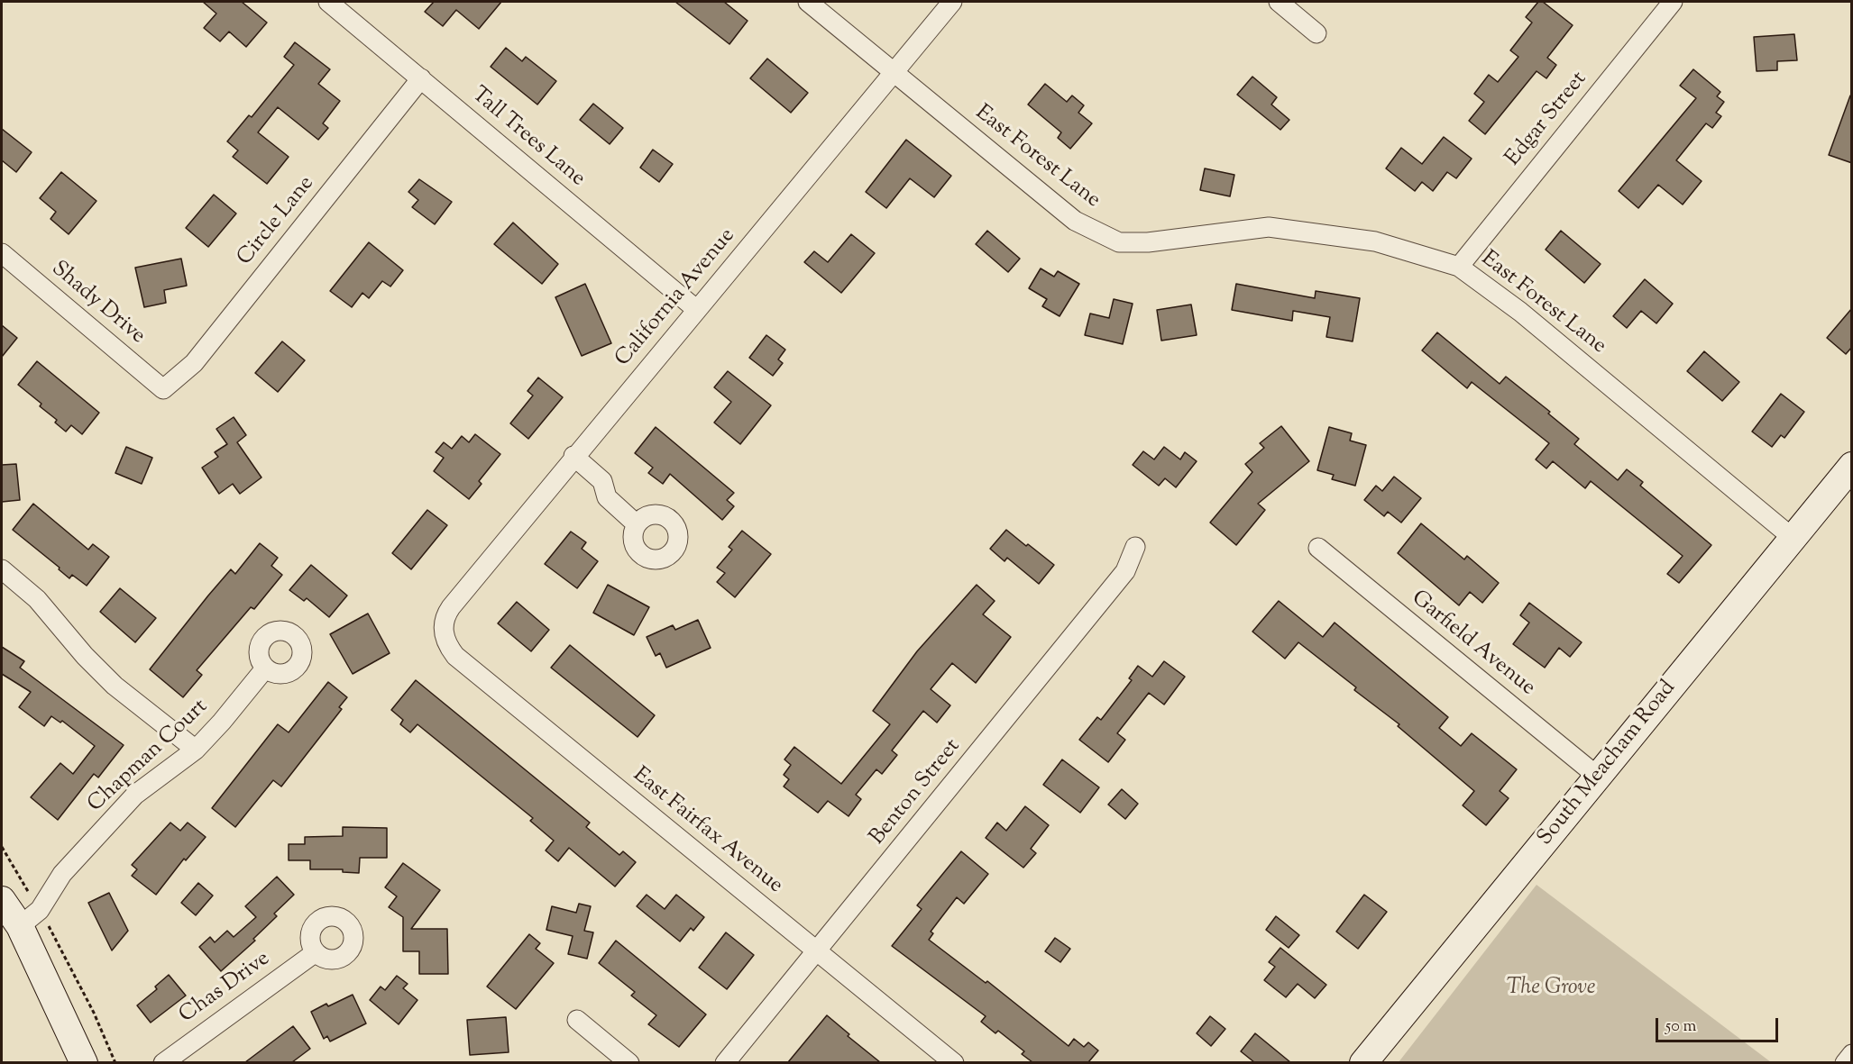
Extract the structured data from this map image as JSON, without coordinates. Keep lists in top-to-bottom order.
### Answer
{
  "streets": {
    "main road": ["South Meacham Road"],
    "street": [
      "Edgar Street",
      "Tall Trees Lane",
      "East Forest Lane",
      "Circle Lane",
      "California Avenue",
      "Shady Drive",
      "Garfield Avenue",
      "Chapman Court",
      "Benton Street",
      "East Fairfax Avenue",
      "Chas Drive"
    ]
  },
  "crossings": [
    ["Edgar Street", "East Forest Lane"],
    ["Tall Trees Lane", "Circle Lane"],
    ["Tall Trees Lane", "California Avenue"],
    ["East Forest Lane", "California Avenue"],
    ["East Forest Lane", "South Meacham Road"],
    ["Circle Lane", "Shady Drive"],
    ["California Avenue", "East Fairfax Avenue"],
    ["Garfield Avenue", "South Meacham Road"],
    ["Benton Street", "East Fairfax Avenue"]
  ],
  "parks": ["The Grove"],
  "scale_bar": "50 m"
}
